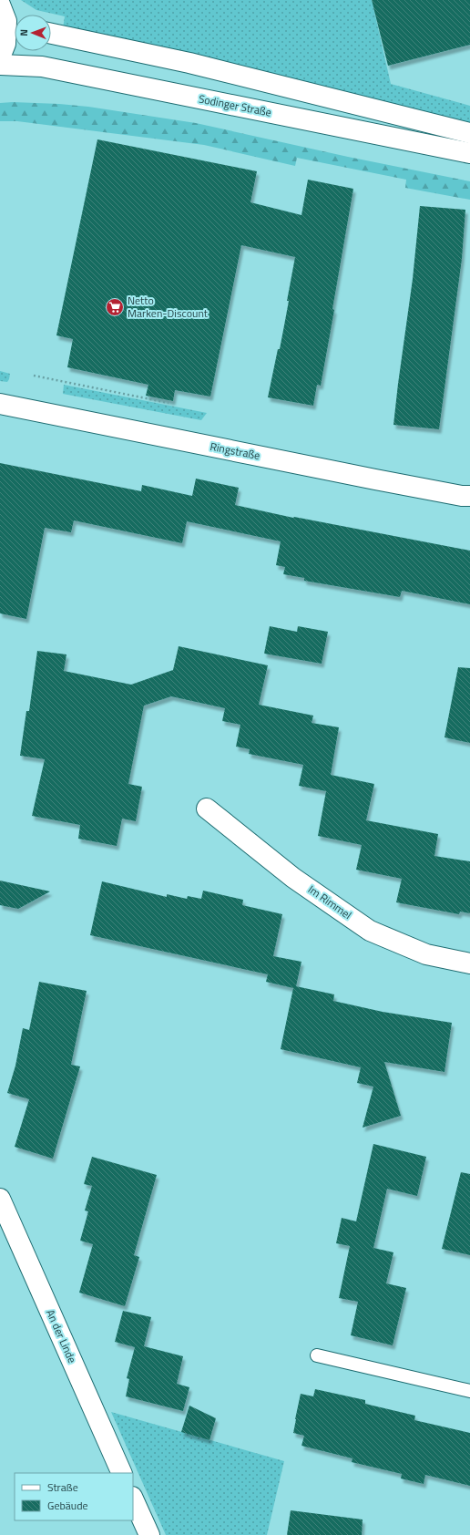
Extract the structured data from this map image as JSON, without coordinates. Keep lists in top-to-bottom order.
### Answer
{
  "streets": {
    "street": [
      "Sodinger Straße",
      "Ringstraße",
      "Im Rimmel",
      "An der Linde"
    ]
  },
  "places": {
    "supermarket": ["Netto Marken-Discount"]
  },
  "legend": ["Straße", "Gebäude"],
  "north": "left"
}
